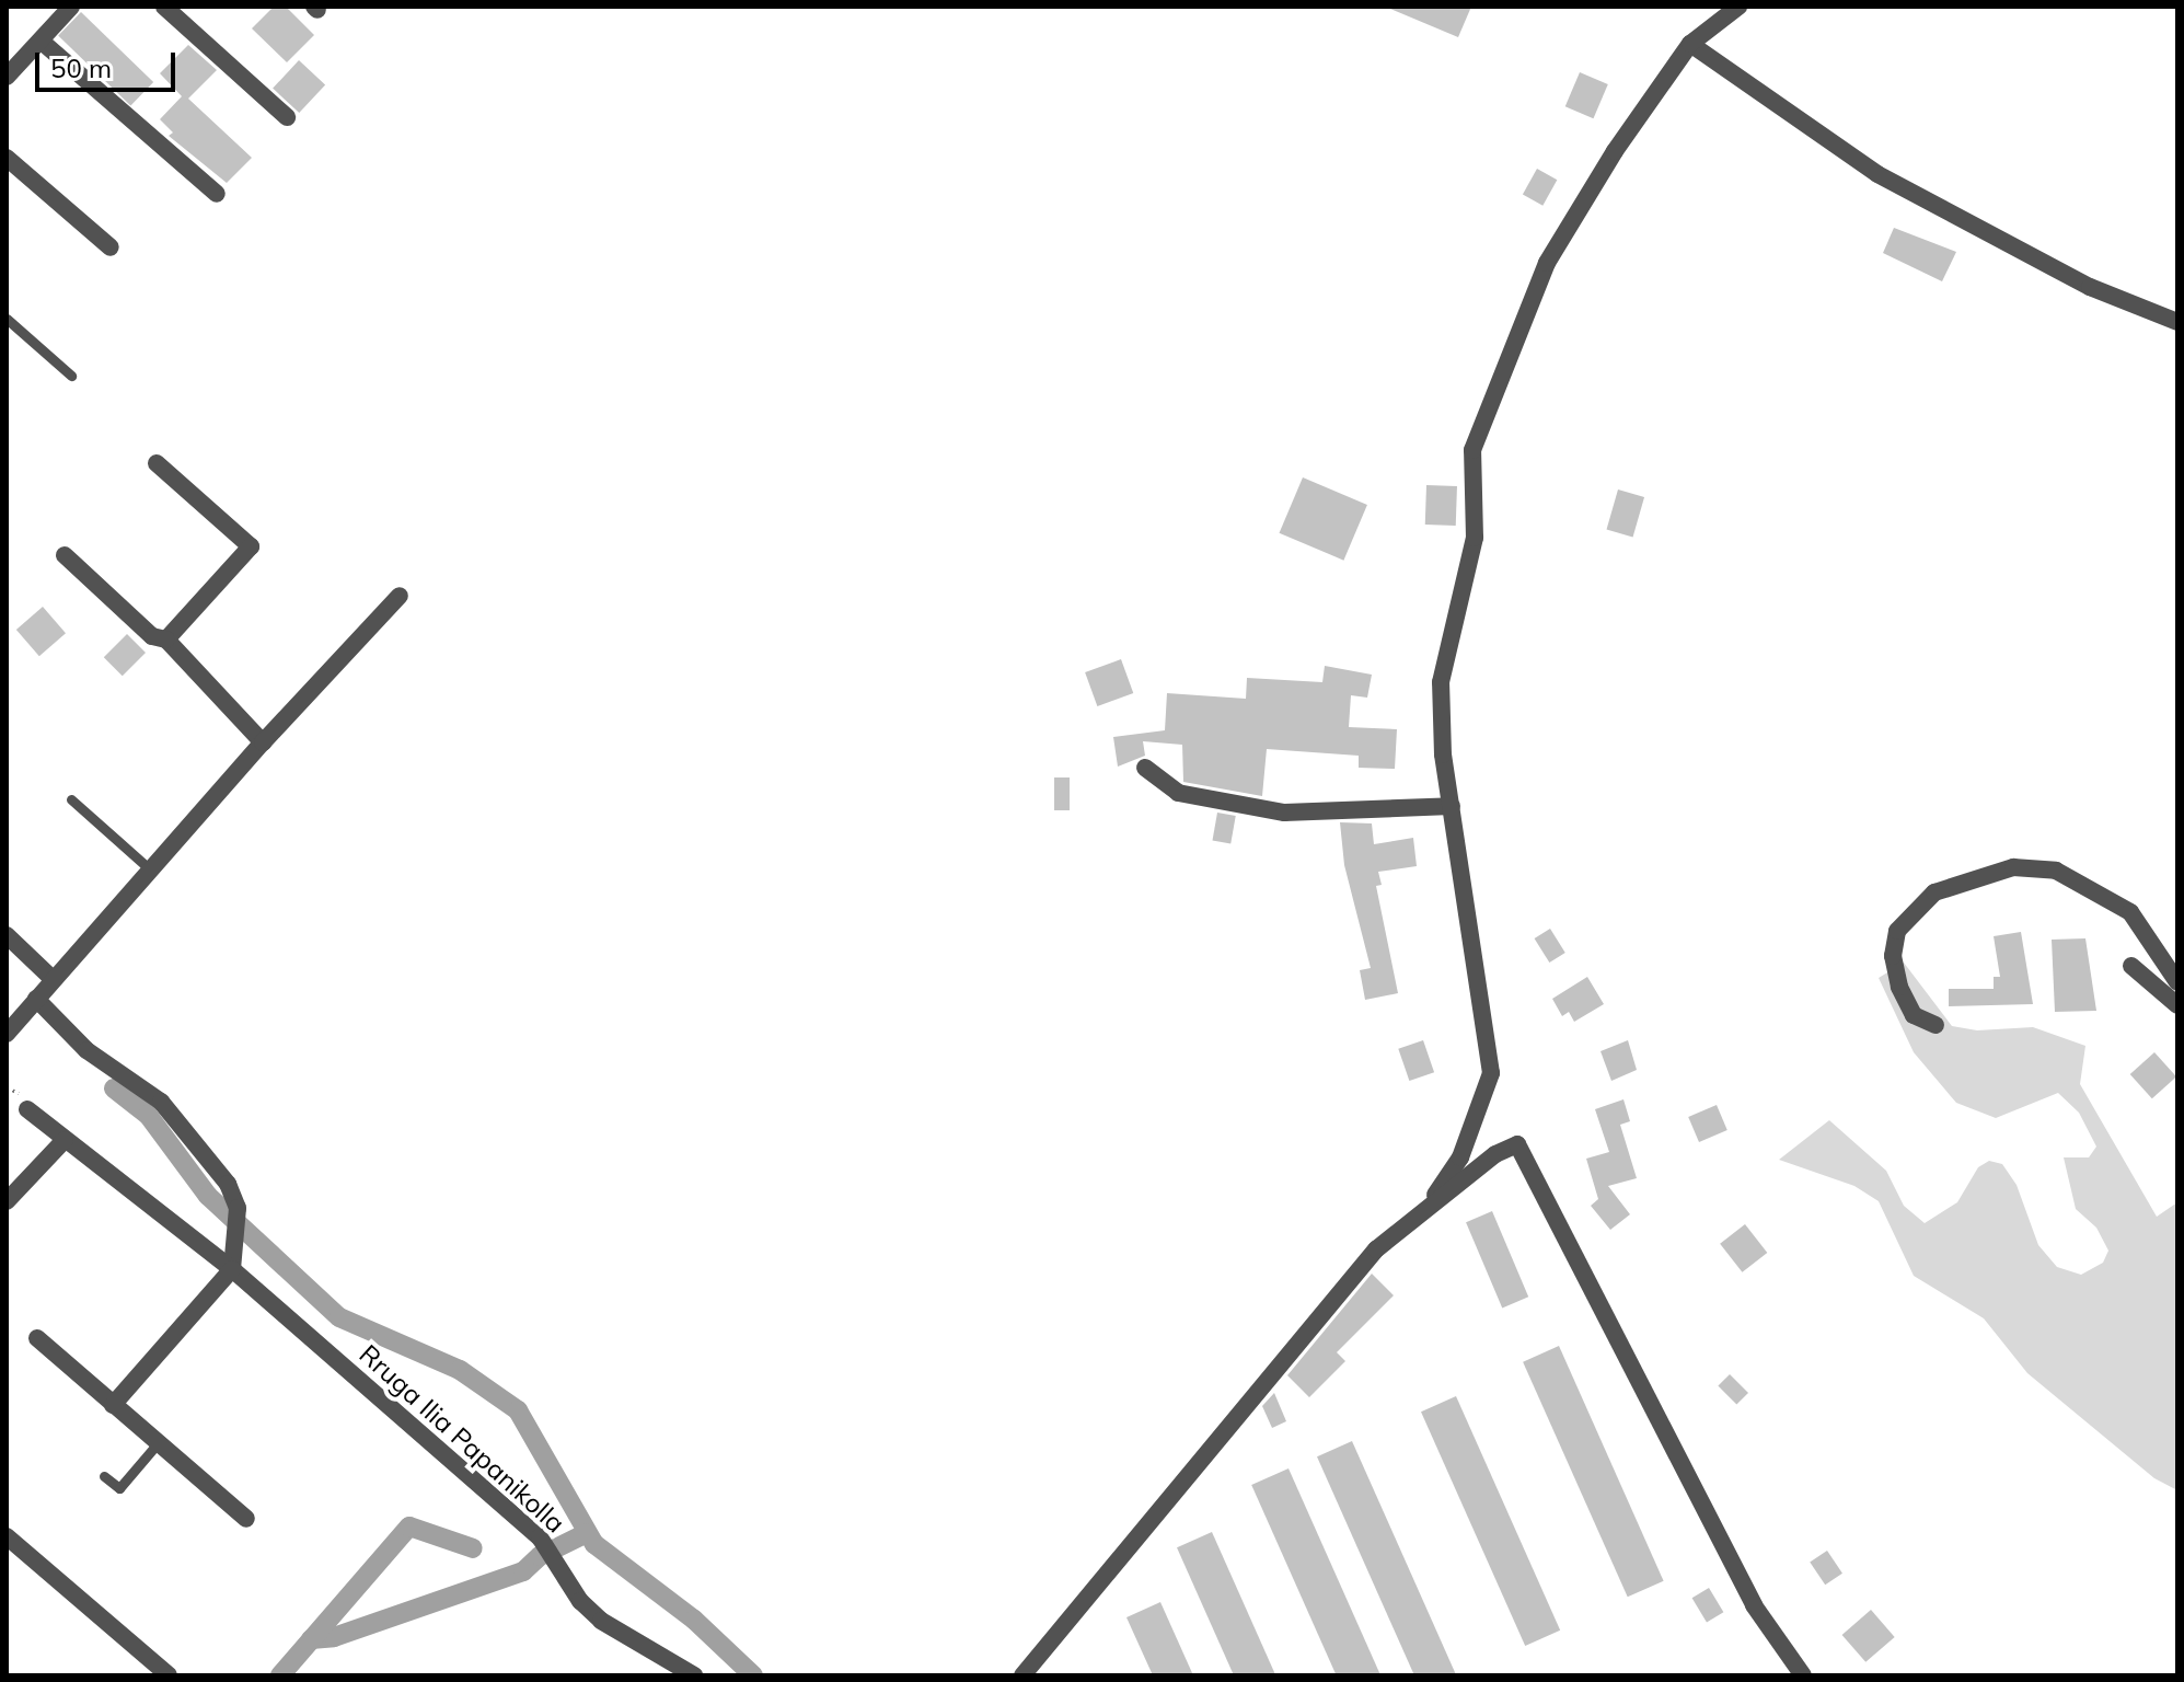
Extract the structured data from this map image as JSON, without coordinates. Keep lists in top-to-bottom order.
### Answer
{
  "streets": {
    "street": ["Rruga Ilia Papanikolla"]
  },
  "scale_bar": "50 m"
}
